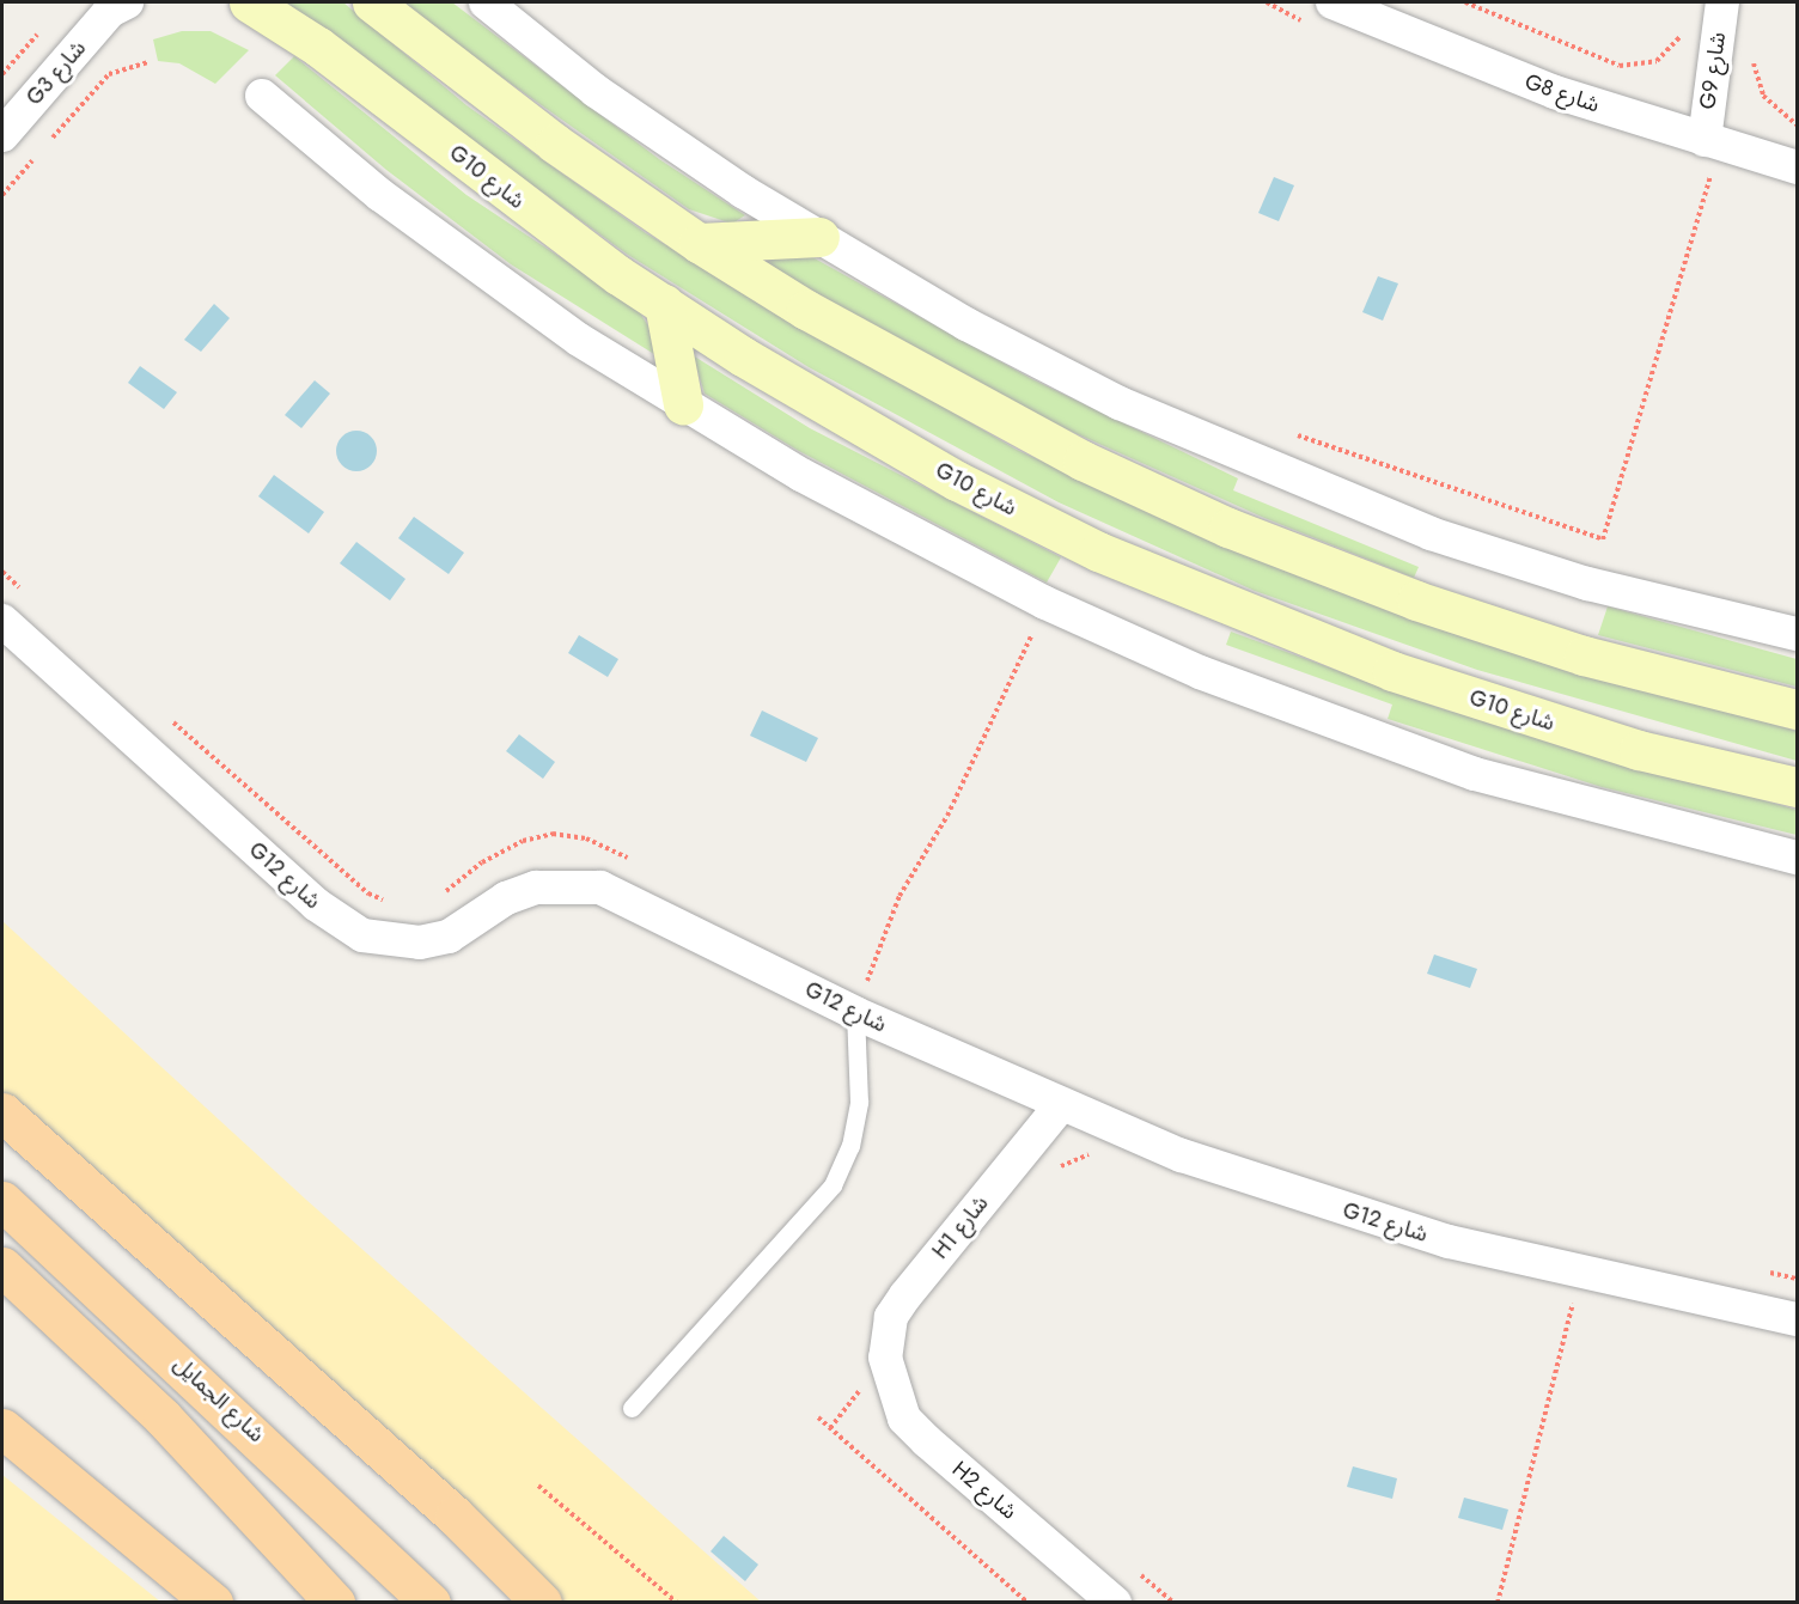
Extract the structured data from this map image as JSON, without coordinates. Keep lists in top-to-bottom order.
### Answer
{
  "streets": {
    "main road": ["شارع الجمايل"],
    "street": [
      "G9 شارع",
      "G3 شارع",
      "G8 شارع",
      "G10 شارع",
      "G12 شارع",
      "H1 شارع",
      "H2 شارع"
    ]
  },
  "crossings": [
    ["G9 شارع", "G8 شارع"],
    ["G12 شارع", "H1 شارع"],
    ["H1 شارع", "H2 شارع"]
  ]
}
